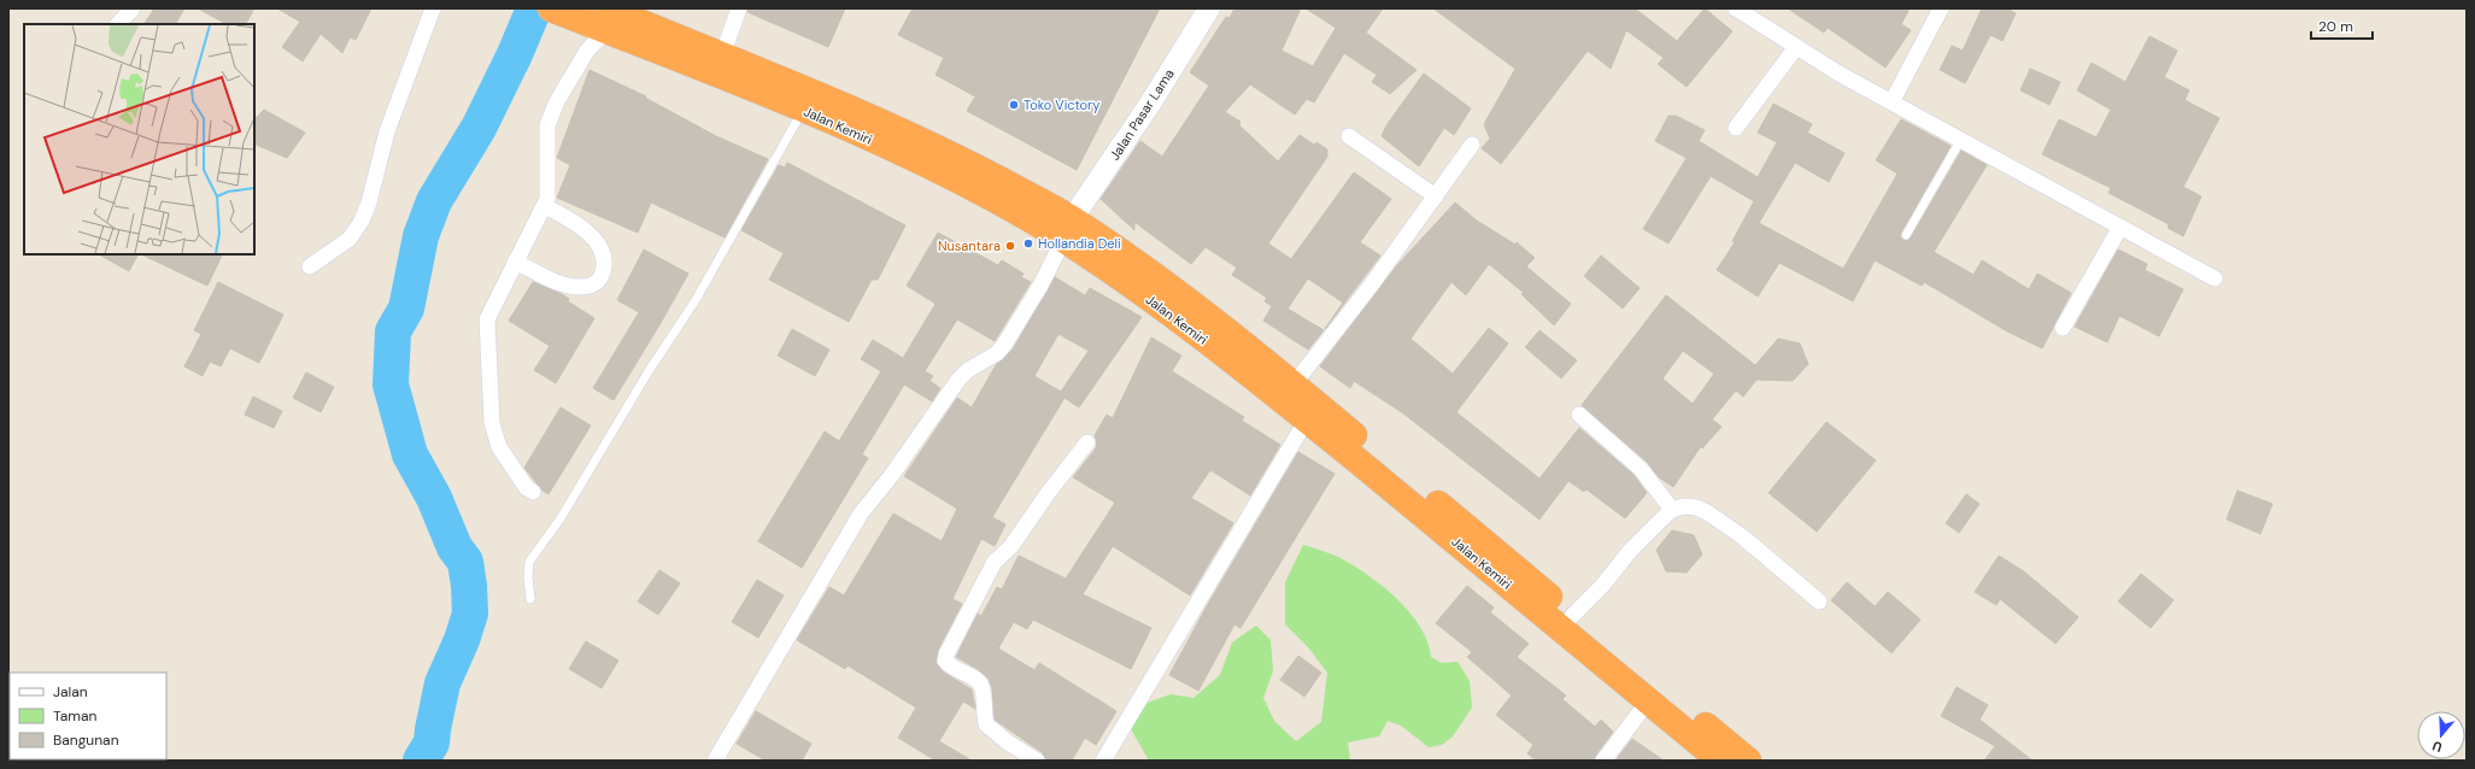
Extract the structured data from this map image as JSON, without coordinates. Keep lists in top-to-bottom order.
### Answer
{
  "streets": {
    "highway": ["Jalan Kemiri"],
    "street": ["Jalan Pasar Lama"]
  },
  "crossings": [
    ["Jalan Pasar Lama", "Jalan Kemiri"]
  ],
  "places": ["Toko Victory", "Hollandia Deli", "Nusantara"],
  "legend": ["Jalan", "Taman", "Bangunan"],
  "scale_bar": "20 m",
  "north": "bottom"
}
